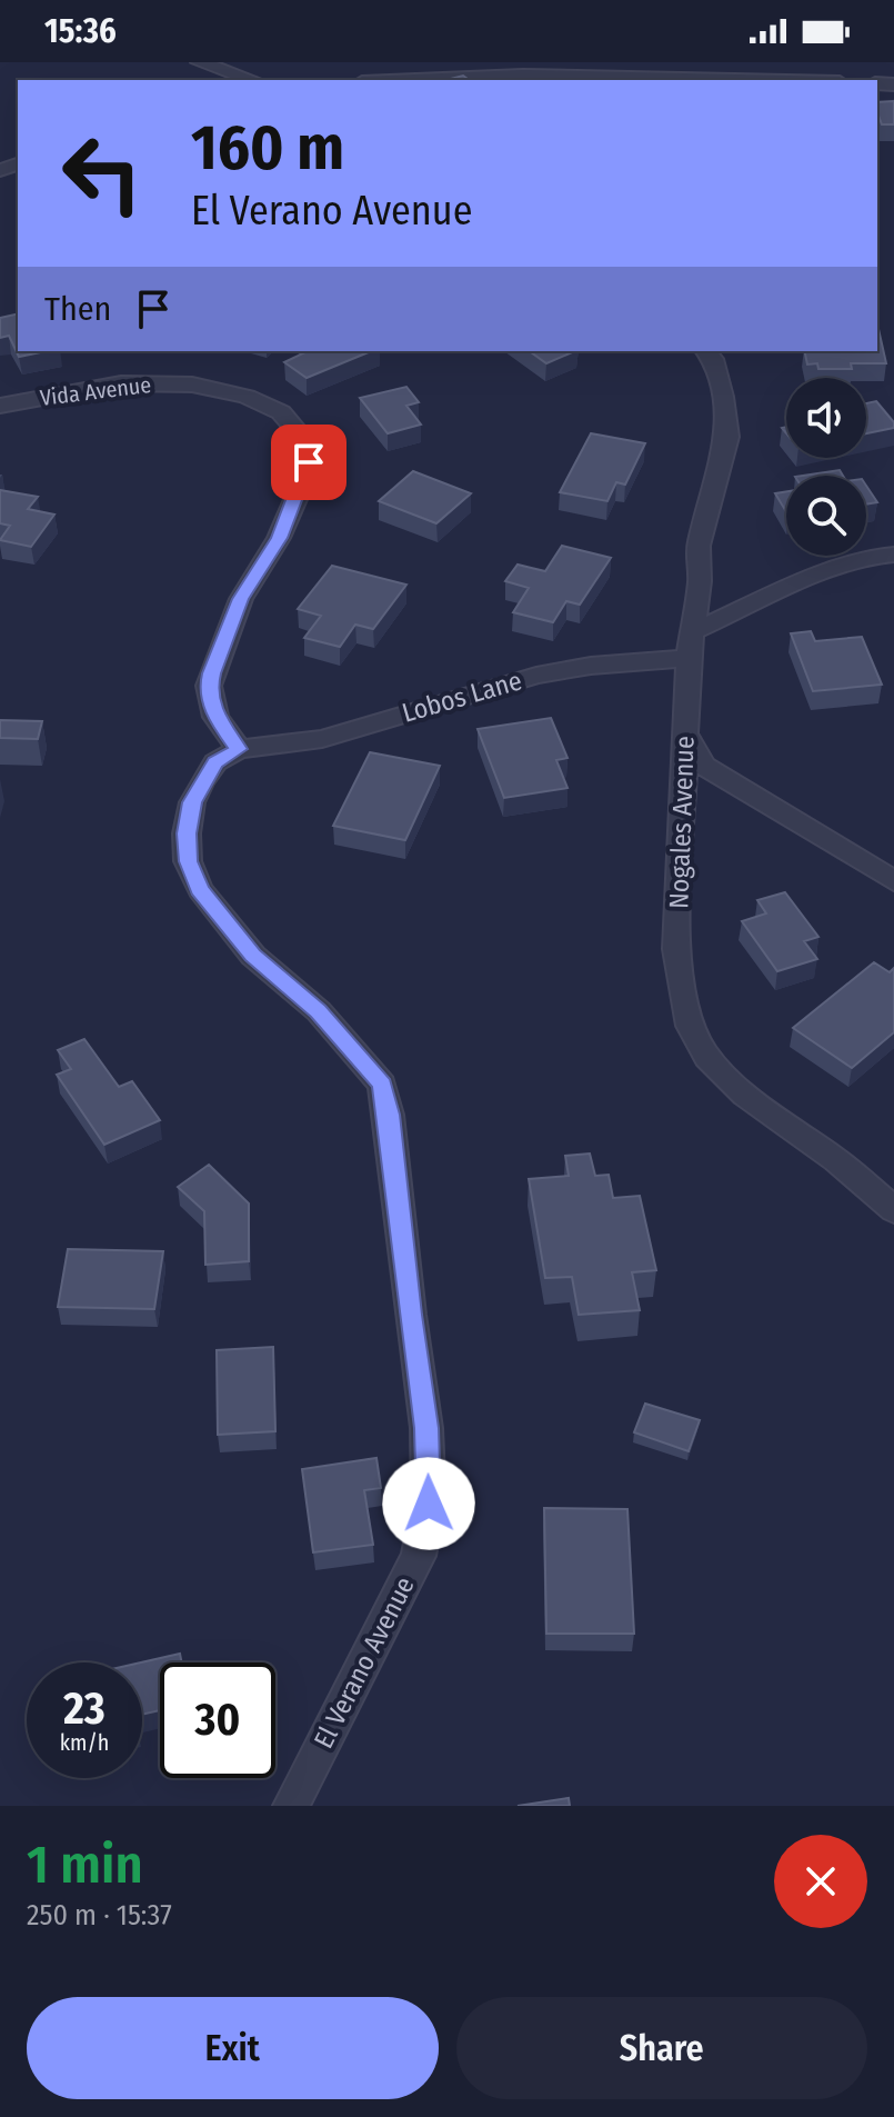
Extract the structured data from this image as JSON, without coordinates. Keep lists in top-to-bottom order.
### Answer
{
  "streets": {
    "street": [
      "Vida Avenue",
      "Lobos Lane",
      "Nogales Avenue",
      "El Verano Avenue"
    ]
  },
  "crossings": [
    ["Vida Avenue", "Lobos Lane"],
    ["Vida Avenue", "El Verano Avenue"],
    ["Lobos Lane", "Nogales Avenue"],
    ["Lobos Lane", "El Verano Avenue"]
  ],
  "page": {
    "status": "15:36",
    "turn": ["160 m", "El Verano Avenue"],
    "then": "Then",
    "speed": "23 km/h",
    "limit": "30",
    "heading": ["1 min", "250 m · 15:37"],
    "buttons": ["Exit", "Share"]
  }
}
